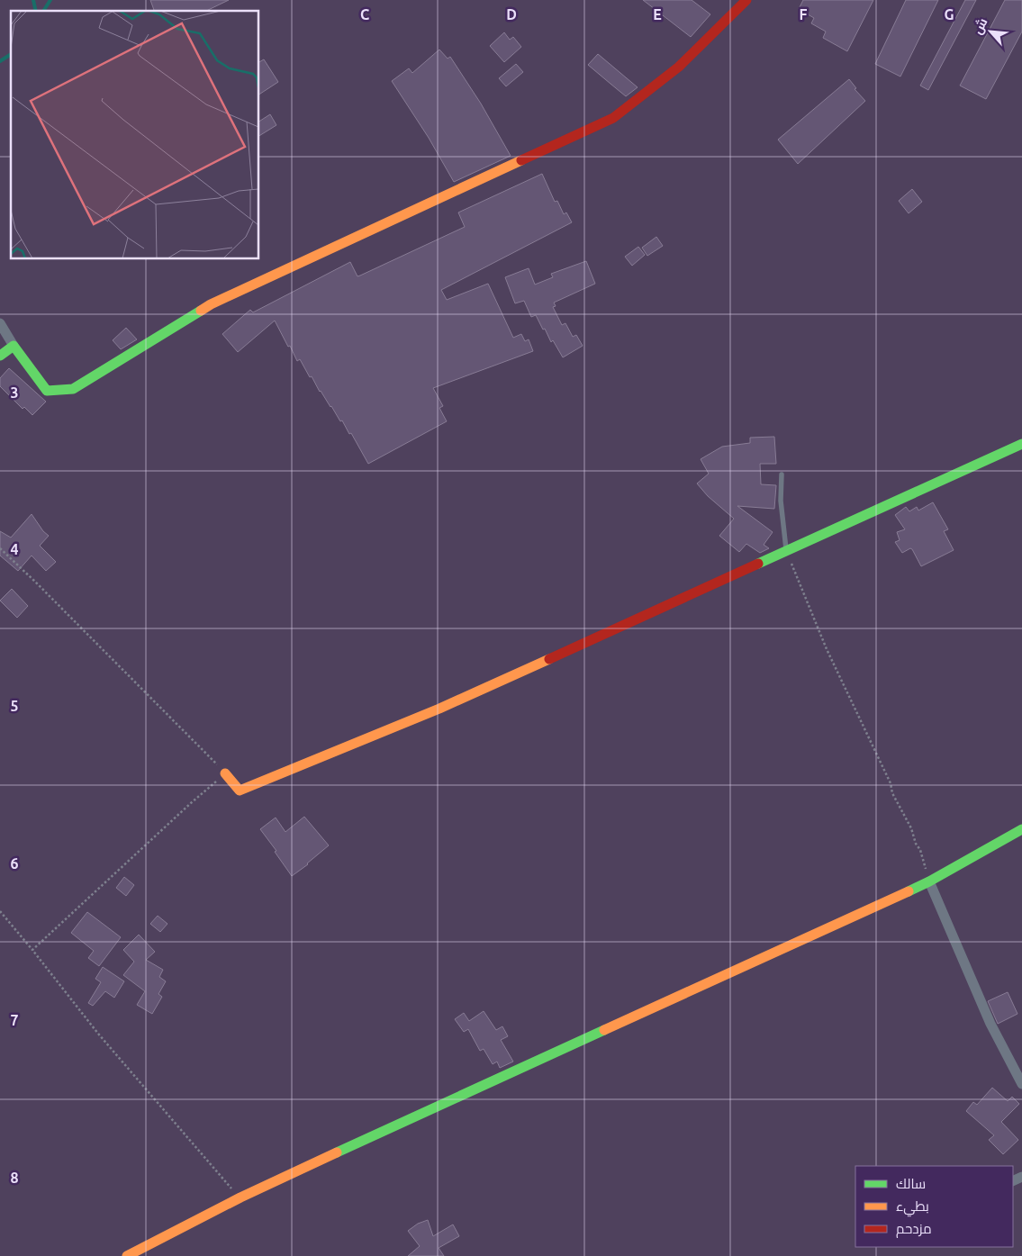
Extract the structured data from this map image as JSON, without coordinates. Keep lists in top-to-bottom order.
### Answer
{
  "legend": ["سالك", "بطيء", "مزدحم"],
  "north": "top left",
  "grid": {
    "columns": [
      "C",
      "D",
      "E",
      "F",
      "G"
    ],
    "rows": [
      "3",
      "4",
      "5",
      "6",
      "7",
      "8"
    ]
  }
}
